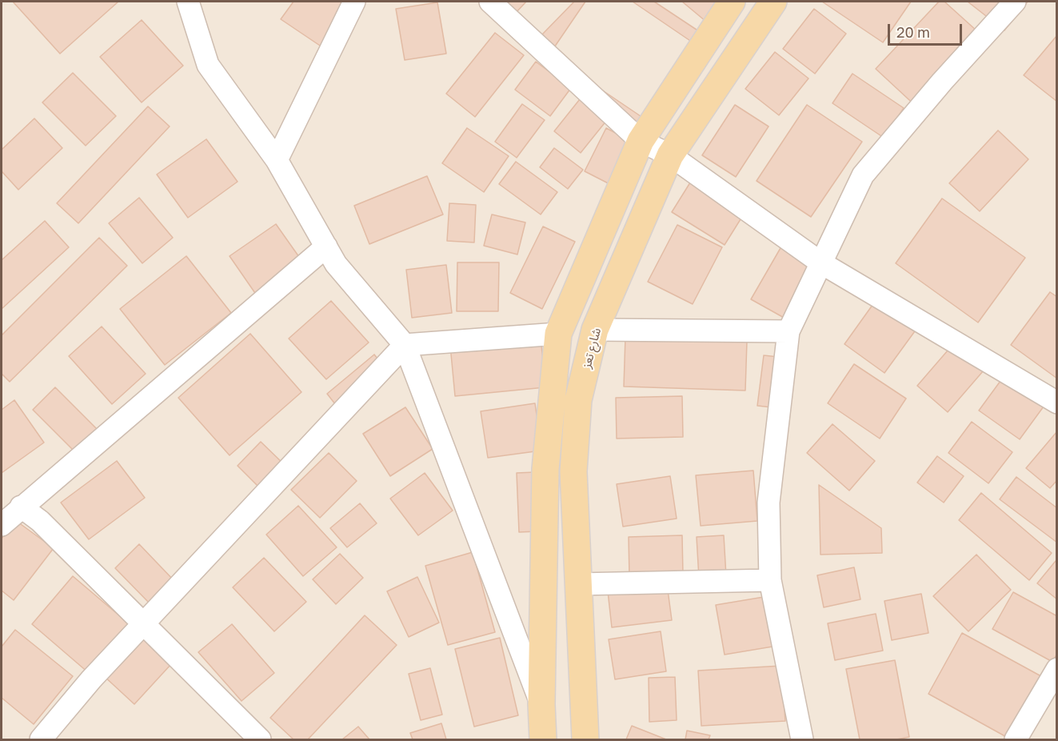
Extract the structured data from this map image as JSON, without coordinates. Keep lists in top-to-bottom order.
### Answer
{
  "streets": {
    "main road": ["شارع تعز"]
  },
  "scale_bar": "20 m"
}
